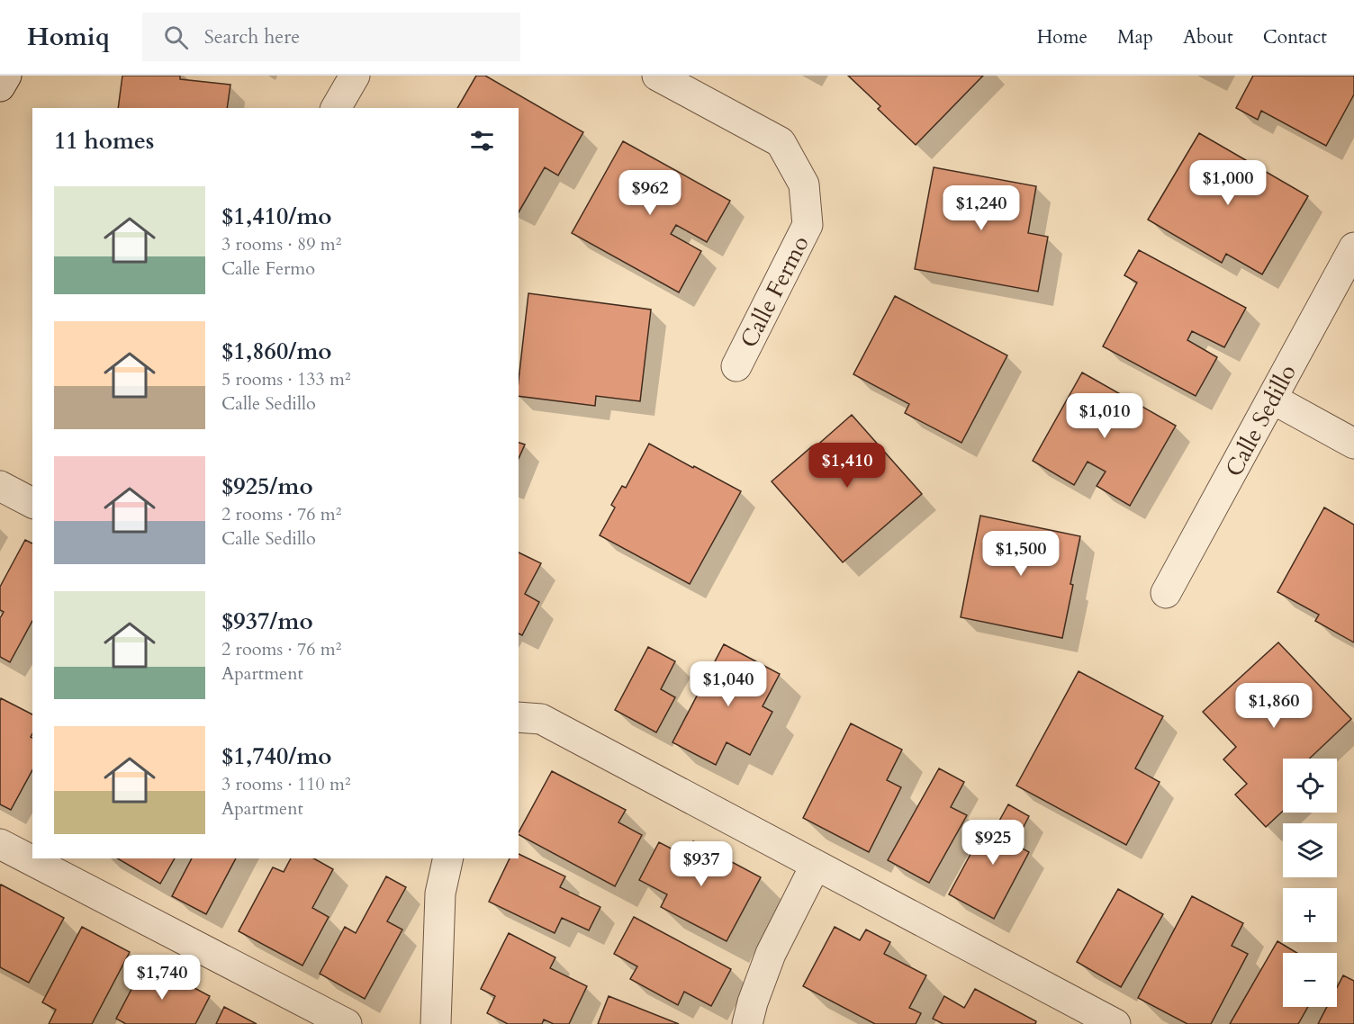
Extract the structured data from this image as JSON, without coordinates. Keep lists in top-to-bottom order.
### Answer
{
  "streets": {
    "street": ["Calle Fermo", "Calle Sedillo"]
  },
  "page": {
    "header": "Homiq",
    "search": "Search here",
    "nav": [
      "Home",
      "Map",
      "About",
      "Contact"
    ],
    "heading": "11 homes",
    "price": [
      "$1,000",
      "$962",
      "$1,240",
      "$1,010",
      "$1,410",
      "$1,500",
      "$1,040",
      "$1,860",
      "$925",
      "$937",
      "$1,740"
    ],
    "list": [
      {
        "name": "$1,410/mo",
        "note": "3 rooms · 89 m² · Calle Fermo"
      },
      {
        "name": "$1,860/mo",
        "note": "5 rooms · 133 m² · Calle Sedillo"
      },
      {
        "name": "$925/mo",
        "note": "2 rooms · 76 m² · Calle Sedillo"
      },
      {
        "name": "$937/mo",
        "note": "2 rooms · 76 m² · Apartment"
      },
      {
        "name": "$1,740/mo",
        "note": "3 rooms · 110 m² · Apartment"
      }
    ],
    "map_buttons": ["+", "−"]
  }
}
